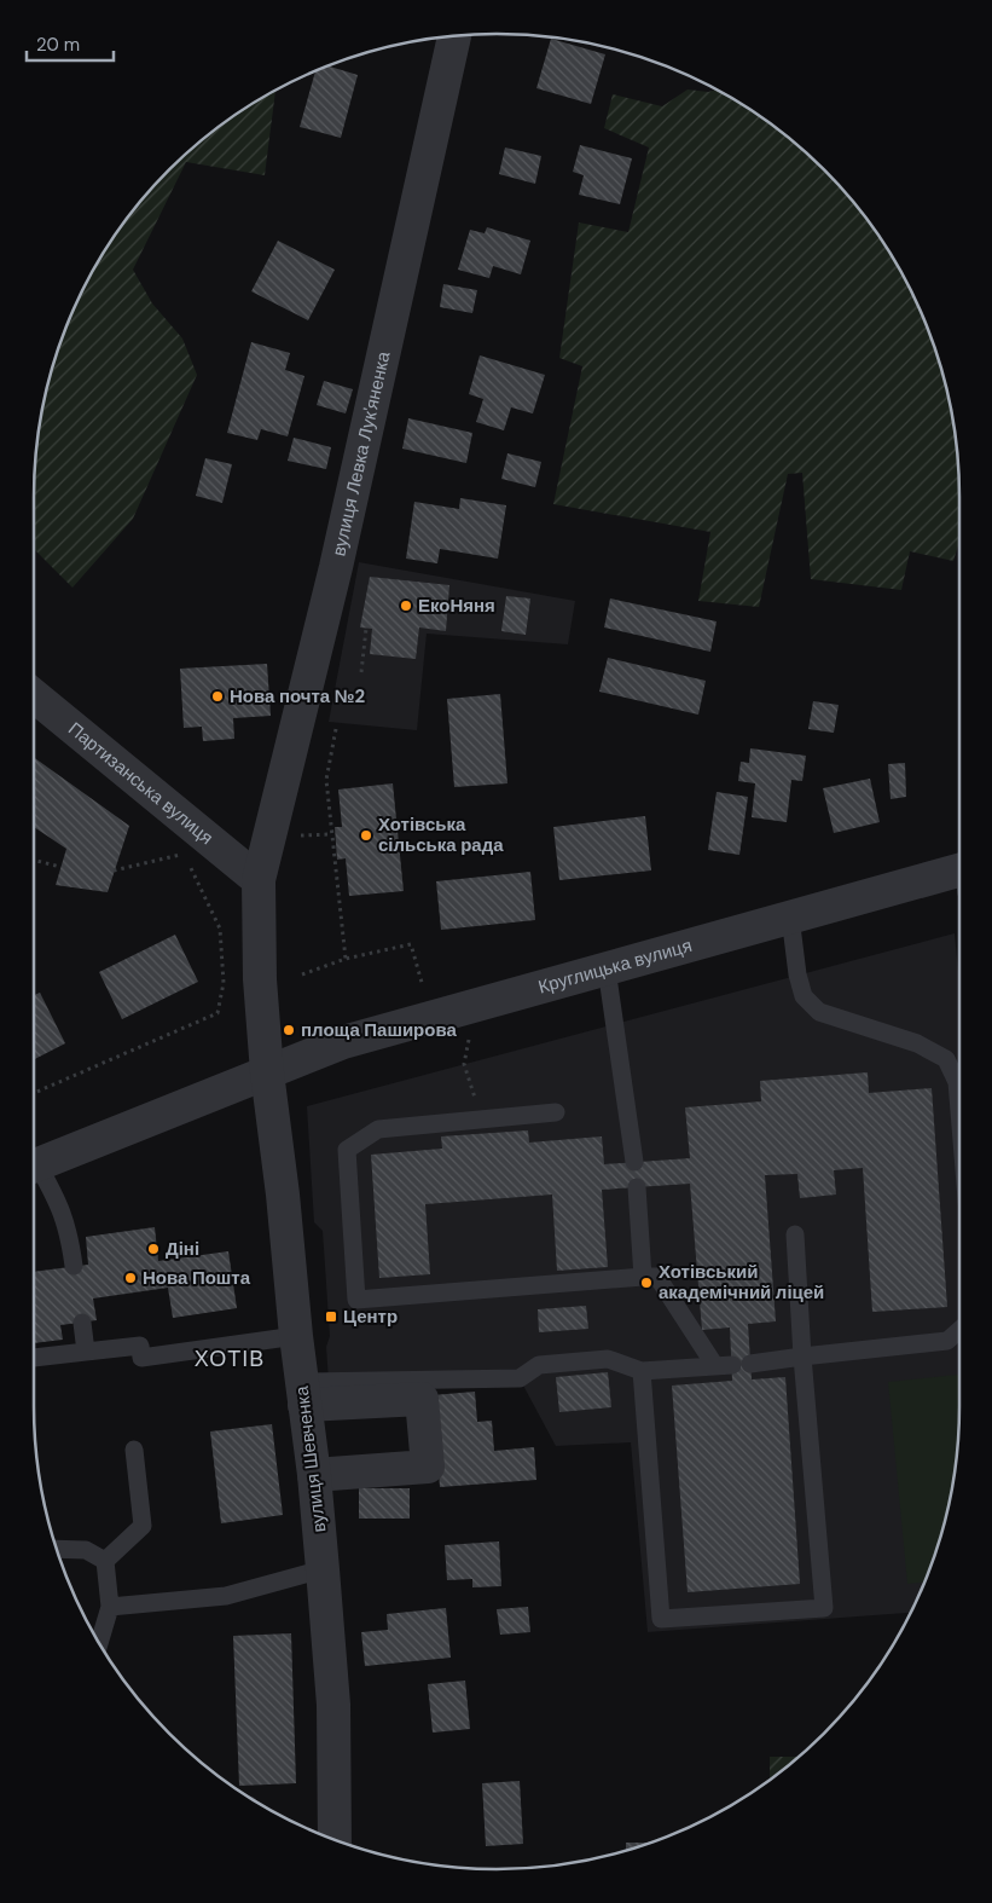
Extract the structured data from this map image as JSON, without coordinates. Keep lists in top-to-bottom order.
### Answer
{
  "streets": {
    "street": [
      "вулиця Левка Лук'яненка",
      "Партизанська вулиця",
      "Круглицька вулиця",
      "вулиця Шевченка"
    ]
  },
  "crossings": [
    ["вулиця Левка Лук'яненка", "Партизанська вулиця"],
    ["Круглицька вулиця", "вулиця Шевченка"]
  ],
  "districts": ["ХОТІВ"],
  "places": {
    "other": [
      "ЕкоНяня",
      "Нова почта №2",
      "Хотівська сільська рада",
      "площа Паширова",
      "Діні",
      "Нова Пошта",
      "Хотівський академічний ліцей"
    ],
    "transit": ["Центр"]
  },
  "scale_bar": "20 m"
}
